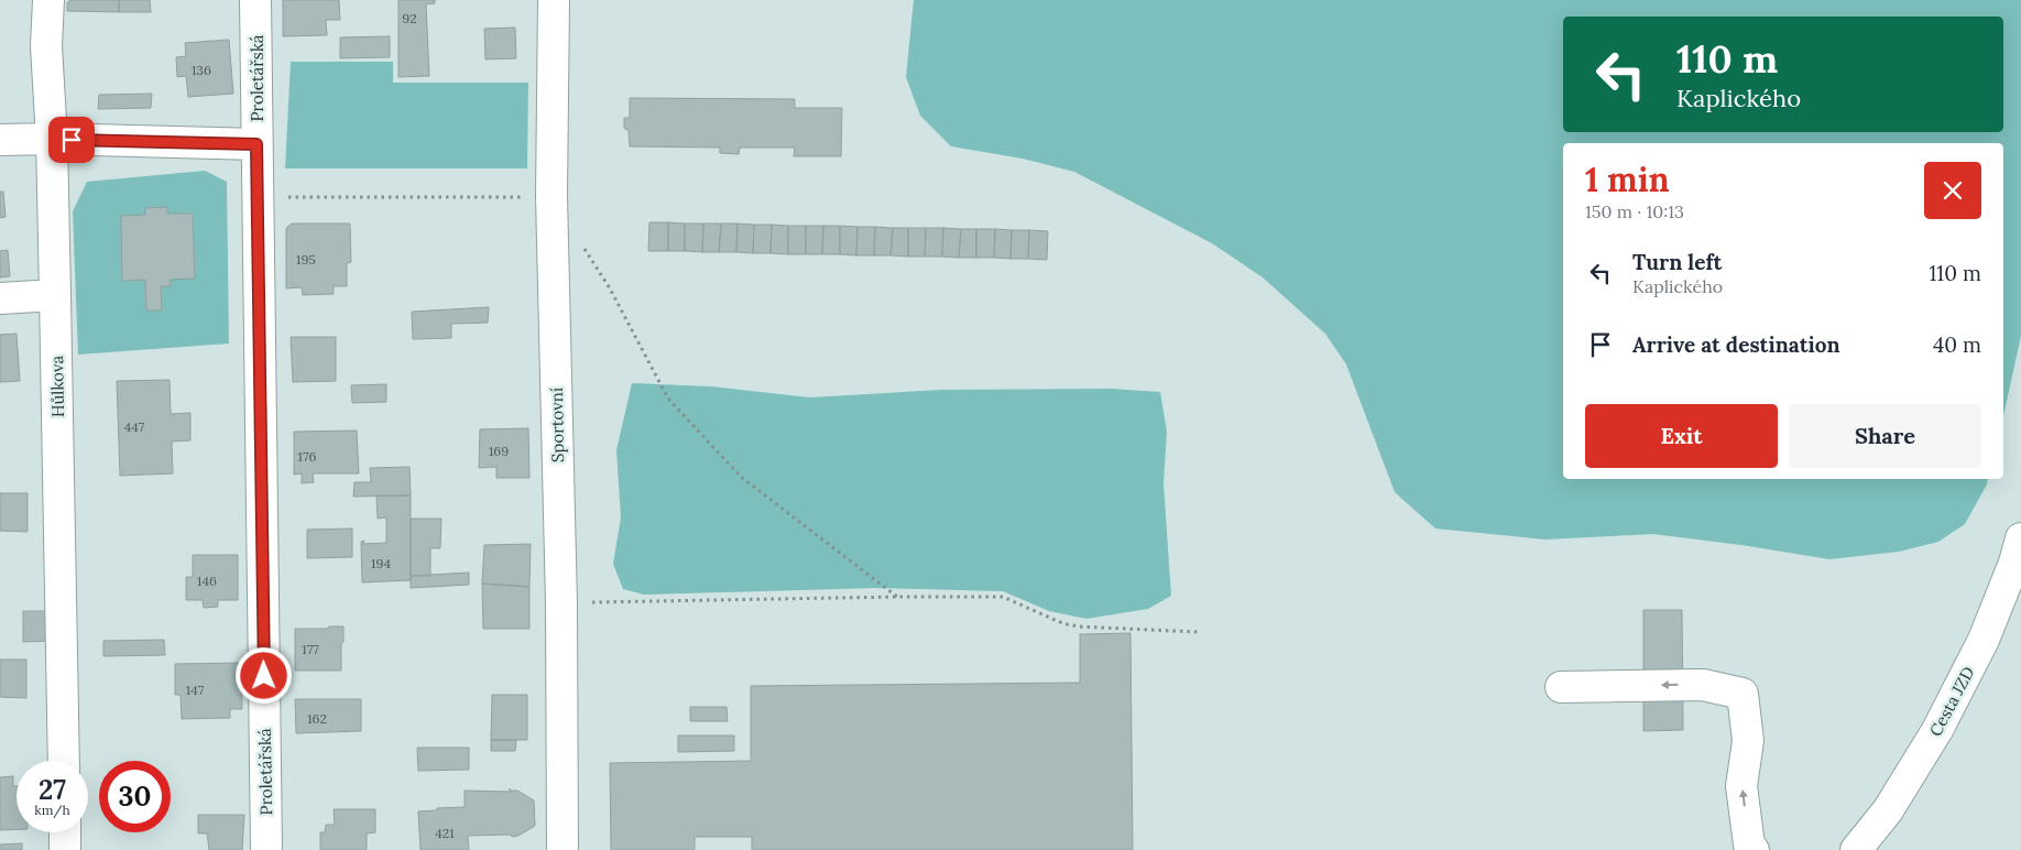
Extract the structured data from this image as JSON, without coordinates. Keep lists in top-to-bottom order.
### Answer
{
  "streets": {
    "street": [
      "Proletářská",
      "Hůlkova",
      "Sportovní",
      "Cesta JZD"
    ]
  },
  "house_numbers": [
    "92",
    "136",
    "195",
    "447",
    "169",
    "176",
    "194",
    "146",
    "177",
    "147",
    "162",
    "421"
  ],
  "page": {
    "turn": ["110 m", "Kaplického"],
    "heading": ["1 min", "150 m · 10:13"],
    "list": [
      {
        "name": "Turn left",
        "note": "Kaplického",
        "value": "110 m"
      },
      {
        "name": "Arrive at destination",
        "value": "40 m"
      }
    ],
    "buttons": ["Exit", "Share"],
    "speed": "27 km/h",
    "limit": "30"
  }
}
